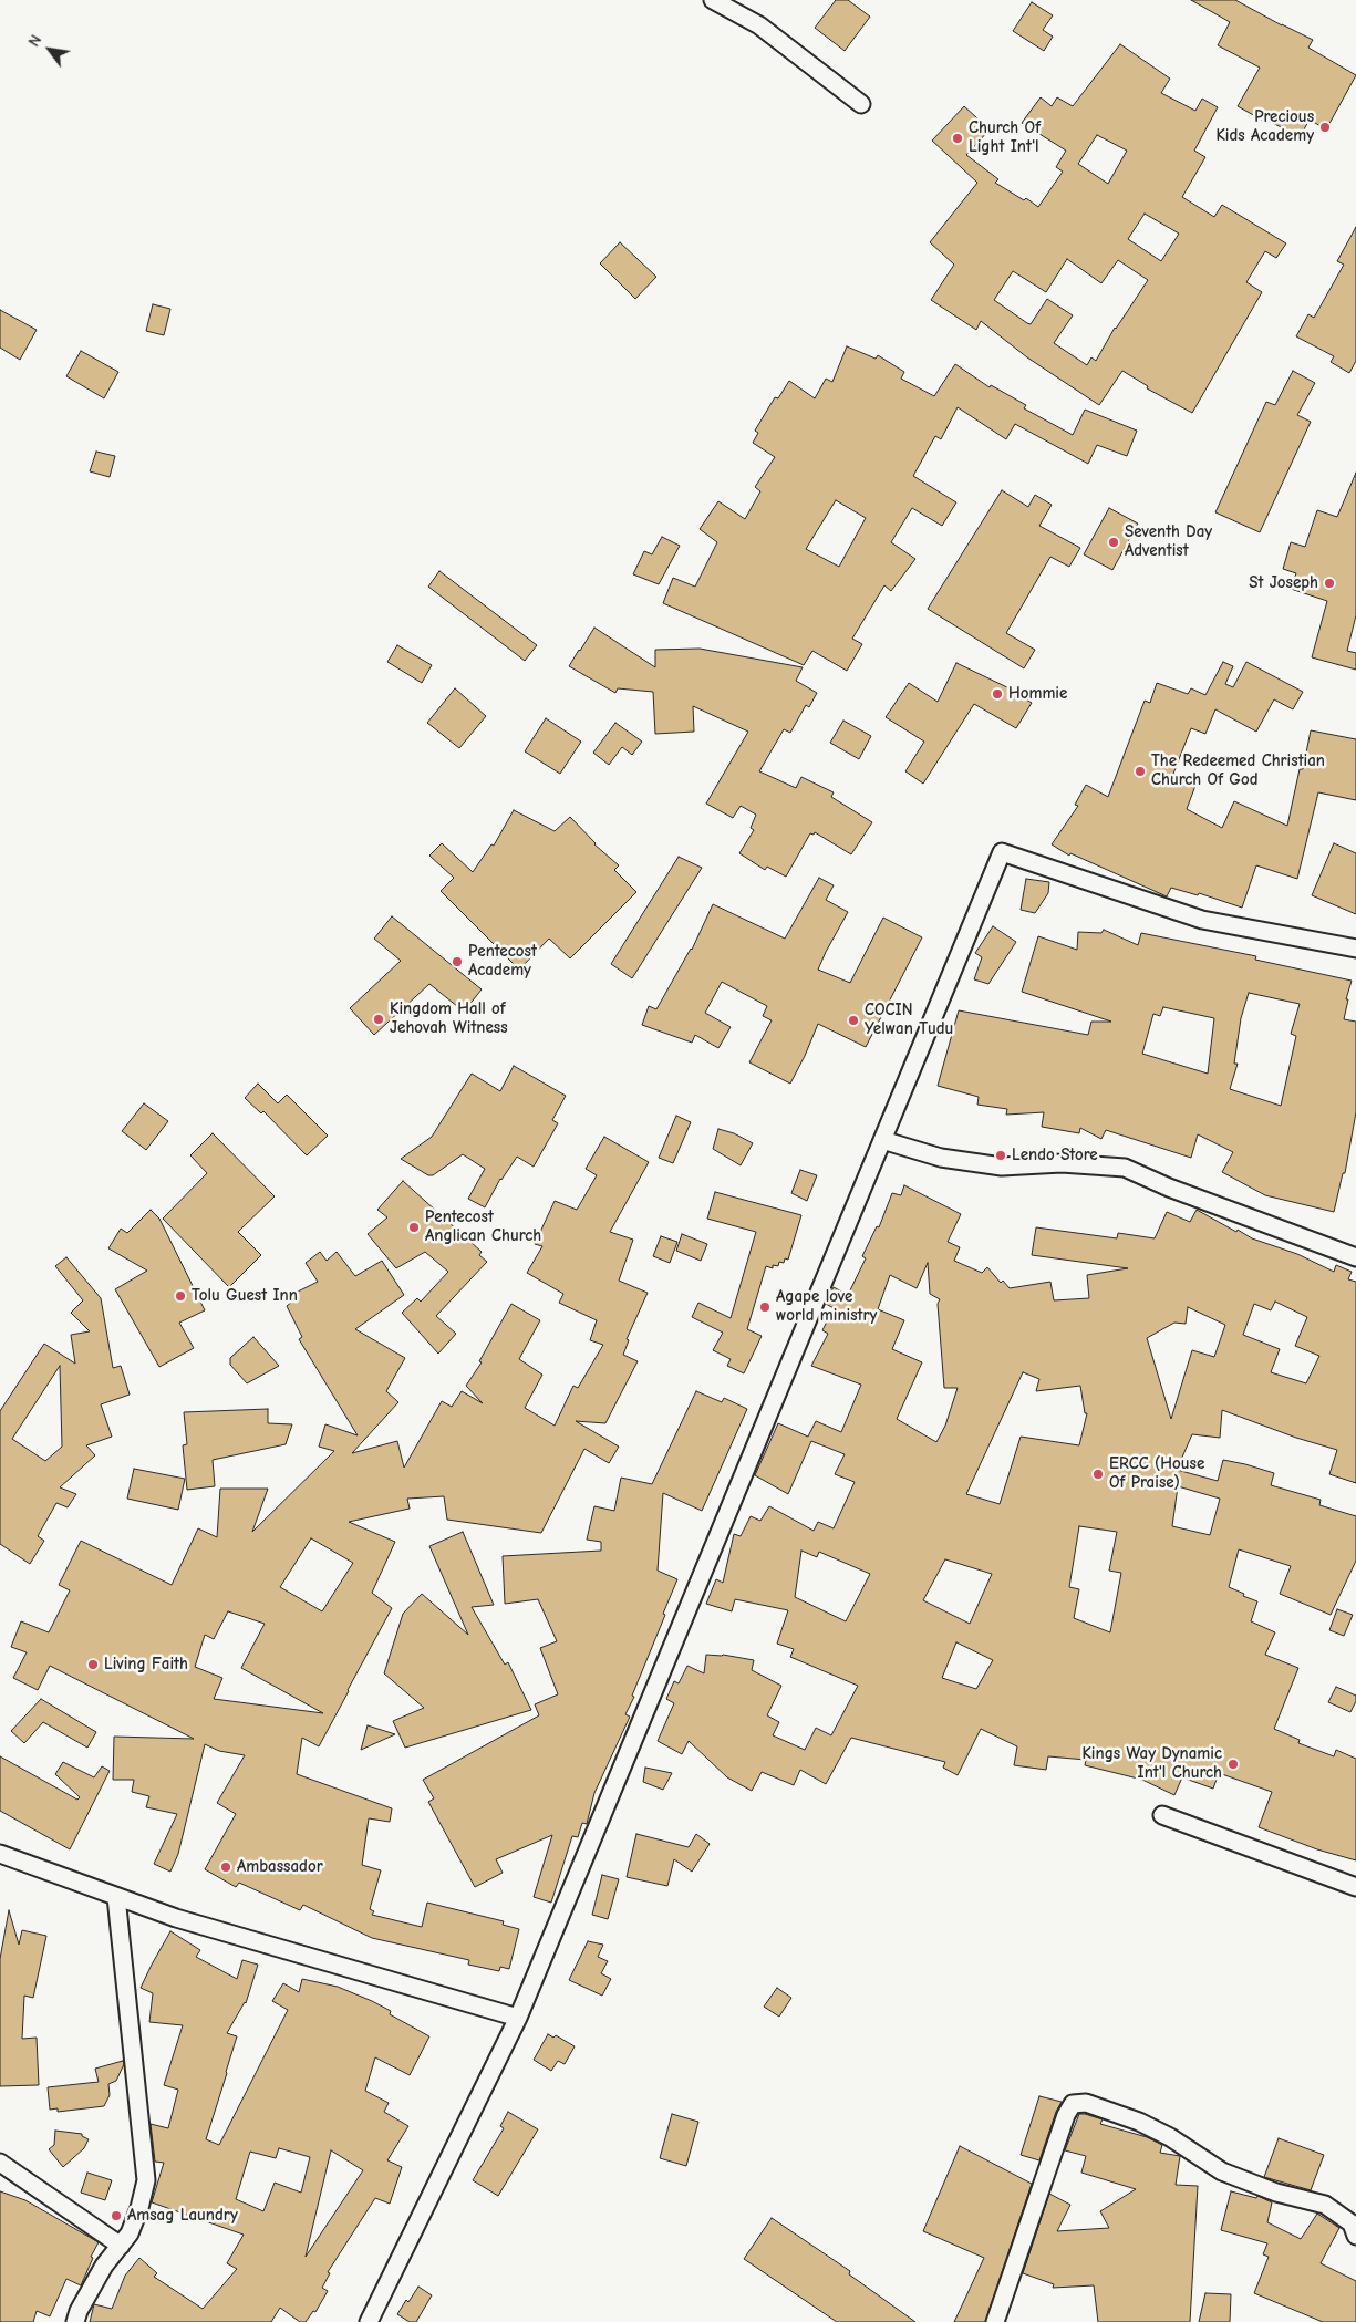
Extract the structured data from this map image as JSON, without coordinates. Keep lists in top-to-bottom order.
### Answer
{
  "places": [
    "Precious Kids Academy",
    "Church Of Light Int'l",
    "Seventh Day Adventist",
    "St Joseph",
    "Hommie",
    "The Redeemed Christian Church Of God",
    "Pentecost Academy",
    "Kingdom Hall of Jehovah Witness",
    "COCIN Yelwan Tudu",
    "Lendo Store",
    "Pentecost Anglican Church",
    "Tolu Guest Inn",
    "Agape love world ministry",
    "ERCC (House Of Praise)",
    "Living Faith",
    "Kings Way Dynamic Int'l Church",
    "Ambassador",
    "Amsag Laundry"
  ],
  "north": "top left"
}
